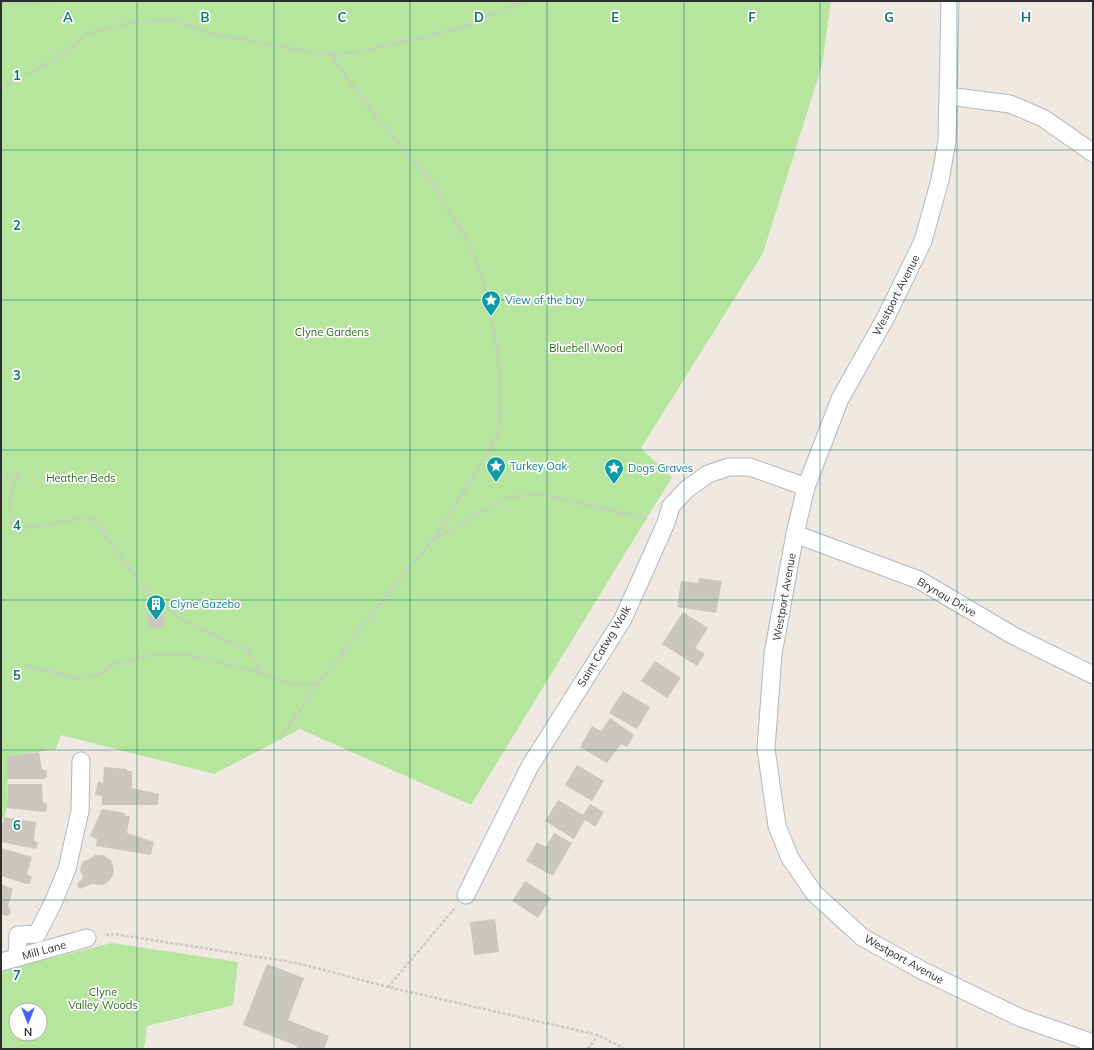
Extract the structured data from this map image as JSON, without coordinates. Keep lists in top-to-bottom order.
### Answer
{
  "streets": {
    "street": [
      "Westport Avenue",
      "Brynau Drive",
      "Saint Catwg Walk",
      "Mill Lane"
    ]
  },
  "crossings": [
    ["Westport Avenue", "Brynau Drive"],
    ["Westport Avenue", "Saint Catwg Walk"]
  ],
  "parks": [
    "Clyne Gardens",
    "Bluebell Wood",
    "Heather Beds",
    "Clyne Valley Woods"
  ],
  "places": {
    "place": ["View of the bay", "Turkey Oak", "Dogs Graves"],
    "building": ["Clyne Gazebo"]
  },
  "north": "bottom",
  "grid": {
    "columns": [
      "A",
      "B",
      "C",
      "D",
      "E",
      "F",
      "G",
      "H"
    ],
    "rows": [
      "1",
      "2",
      "3",
      "4",
      "5",
      "6",
      "7"
    ]
  }
}
